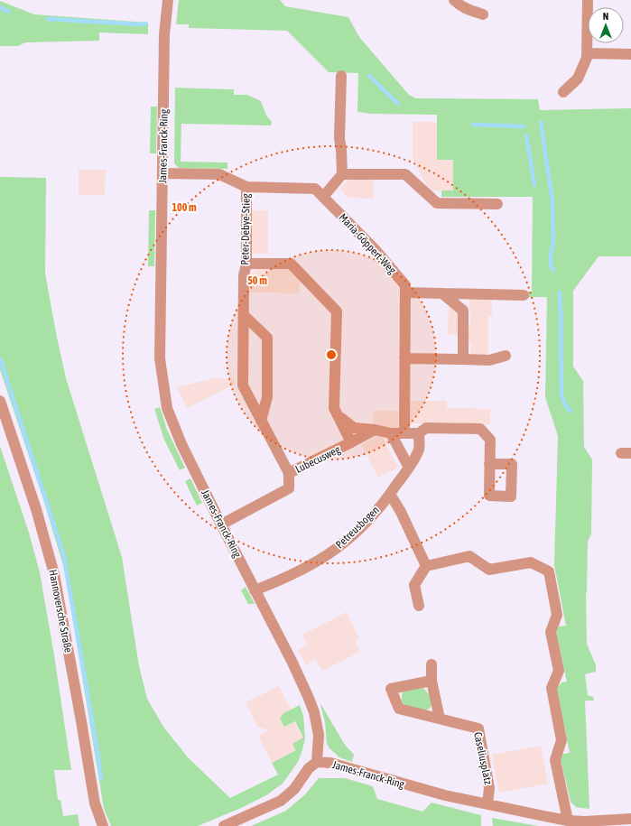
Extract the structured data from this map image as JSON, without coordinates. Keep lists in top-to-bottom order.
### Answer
{
  "streets": {
    "street": [
      "James-Franck-Ring",
      "Peter-Debye-Stieg",
      "Maria-Göppert-Weg",
      "Lubecusweg",
      "Petreusbogen",
      "Hannoversche Straße",
      "Caseliusplatz"
    ]
  },
  "crossings": [
    ["James-Franck-Ring", "Maria-Göppert-Weg"],
    ["James-Franck-Ring", "Lubecusweg"],
    ["James-Franck-Ring", "Petreusbogen"],
    ["James-Franck-Ring", "Caseliusplatz"],
    ["Peter-Debye-Stieg", "Maria-Göppert-Weg"],
    ["Peter-Debye-Stieg", "Lubecusweg"]
  ],
  "north": "top",
  "rings": ["100 m", "50 m"]
}
